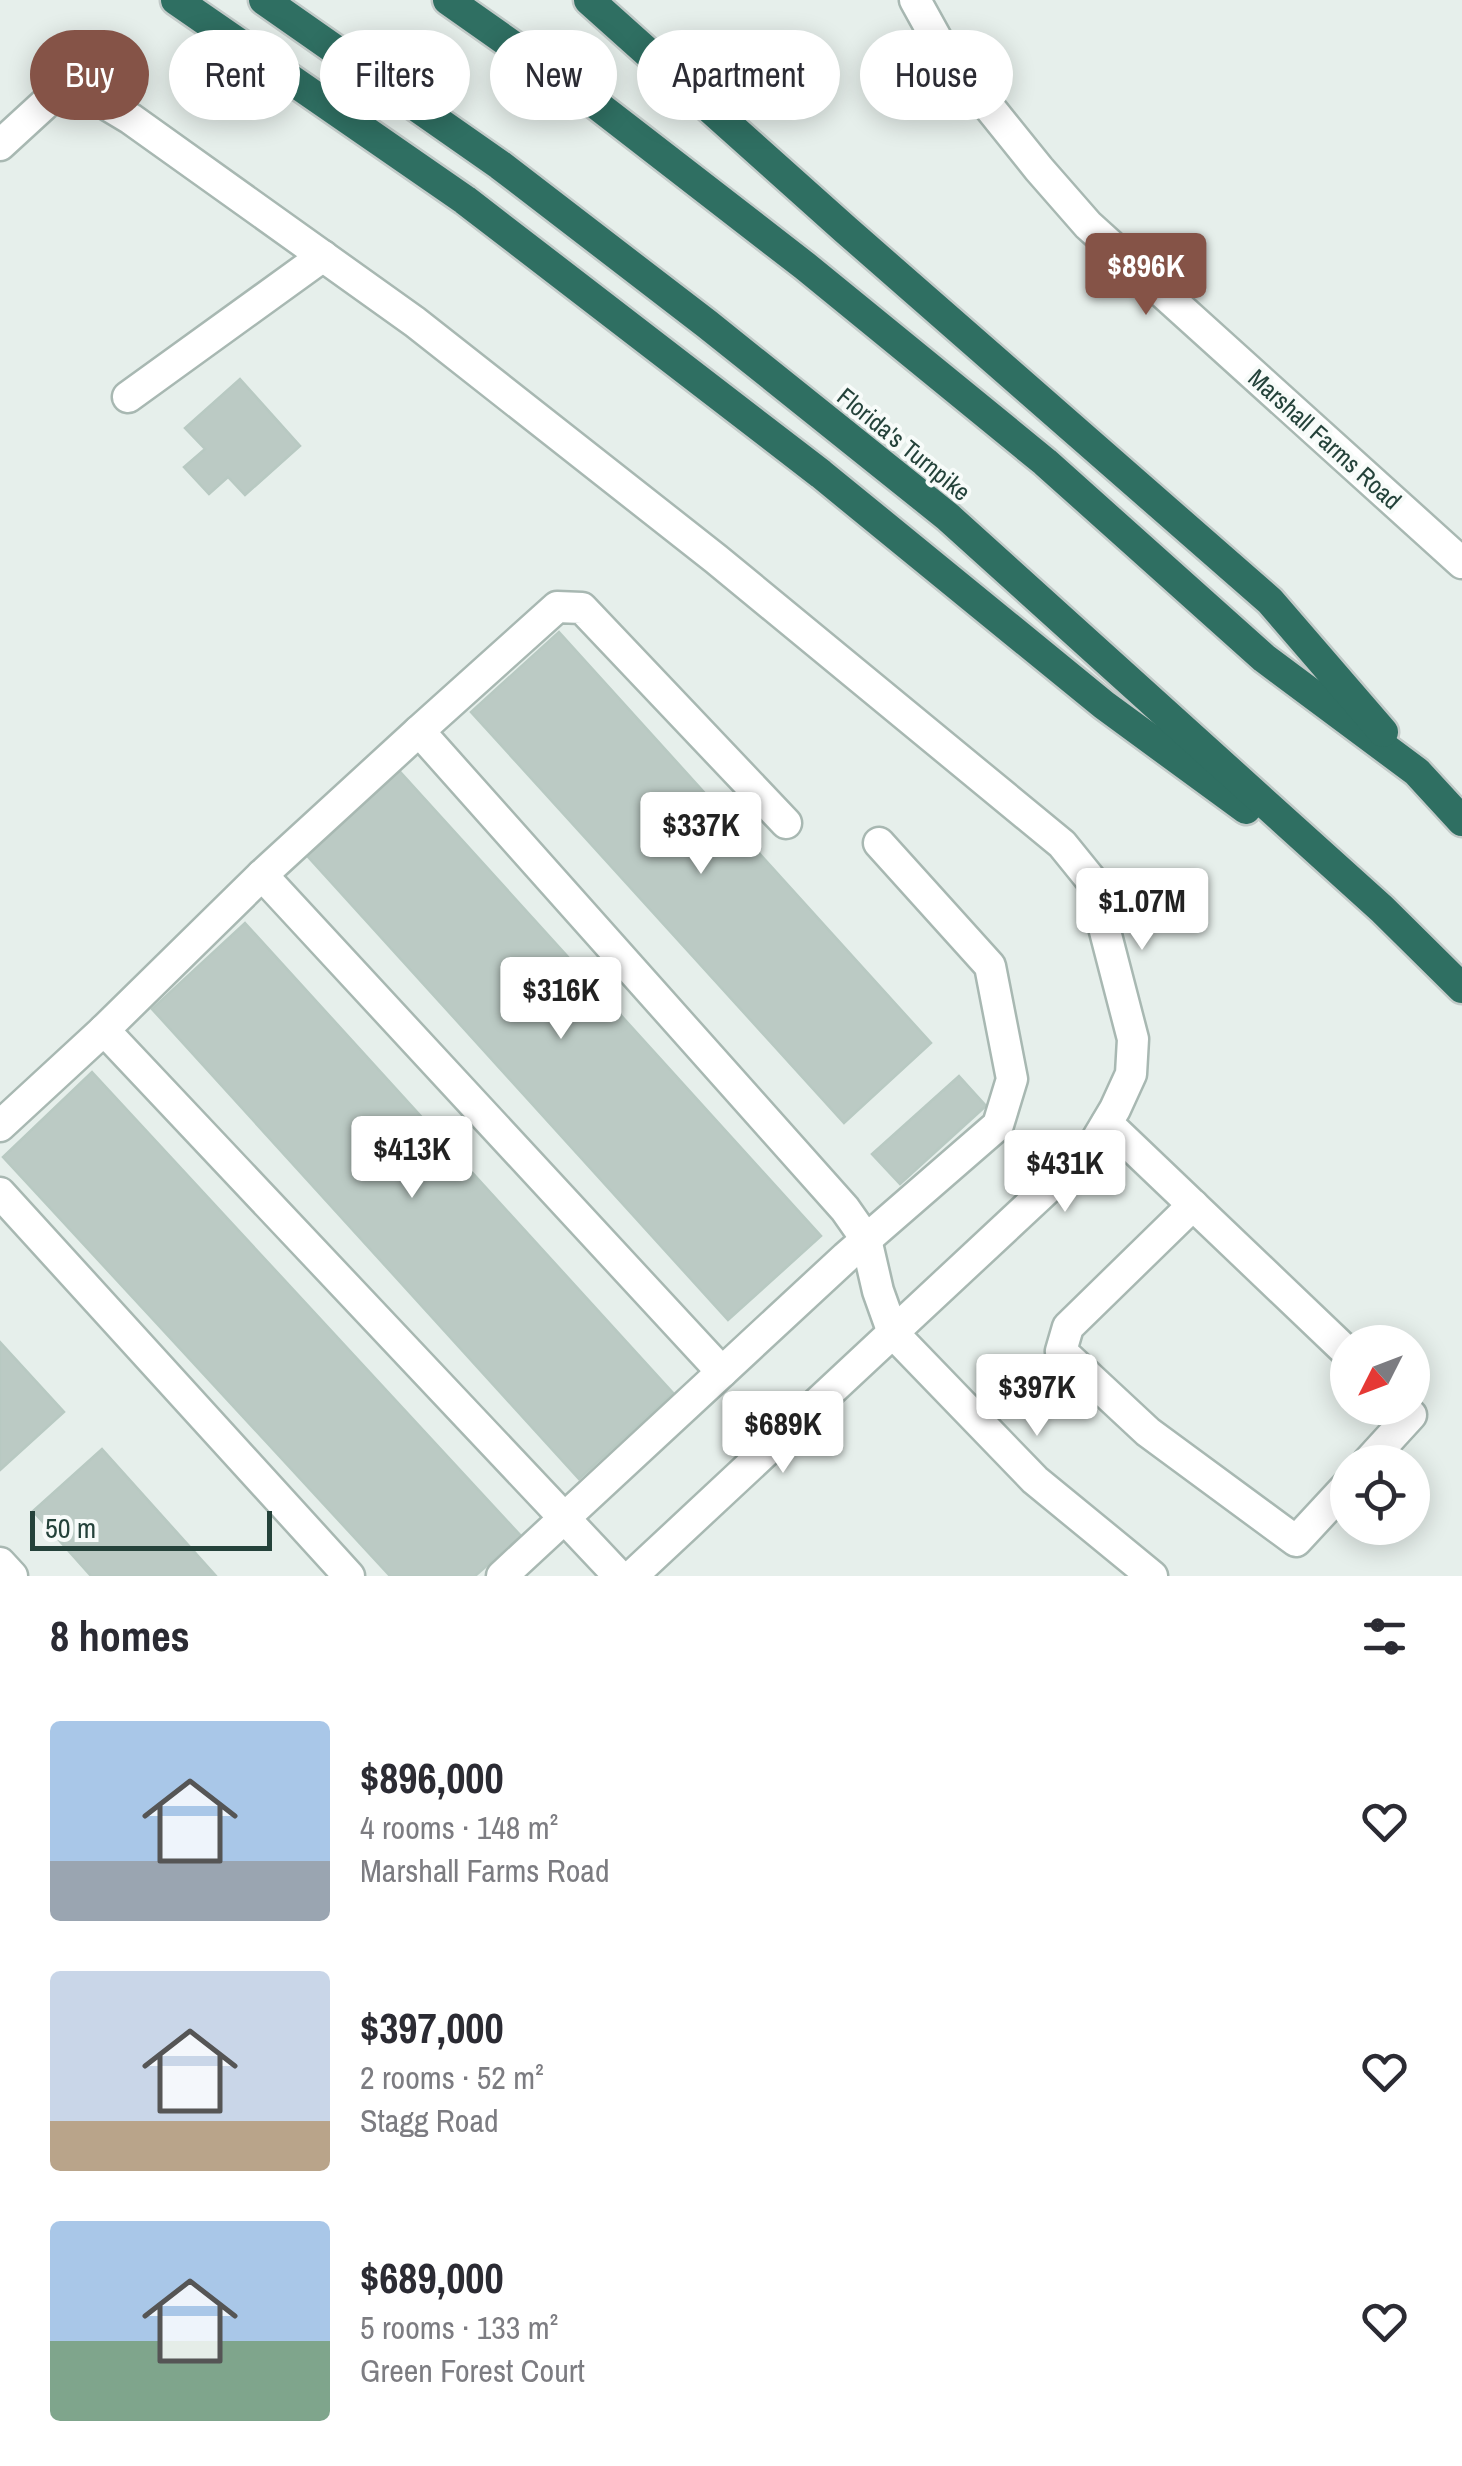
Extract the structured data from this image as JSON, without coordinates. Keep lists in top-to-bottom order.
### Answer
{
  "streets": {
    "highway": ["Florida's Turnpike"],
    "street": ["Marshall Farms Road"]
  },
  "scale_bar": "50 m",
  "north": "bottom left",
  "page": {
    "chip": [
      "Buy",
      "Rent",
      "Filters",
      "New",
      "Apartment",
      "House"
    ],
    "price": [
      "$896K",
      "$337K",
      "$1.07M",
      "$316K",
      "$413K",
      "$431K",
      "$397K",
      "$689K"
    ],
    "scale": "50 m",
    "heading": "8 homes",
    "list": [
      {
        "name": "$896,000",
        "note": "4 rooms · 148 m² · Marshall Farms Road"
      },
      {
        "name": "$397,000",
        "note": "2 rooms · 52 m² · Stagg Road"
      },
      {
        "name": "$689,000",
        "note": "5 rooms · 133 m² · Green Forest Court"
      }
    ]
  }
}
